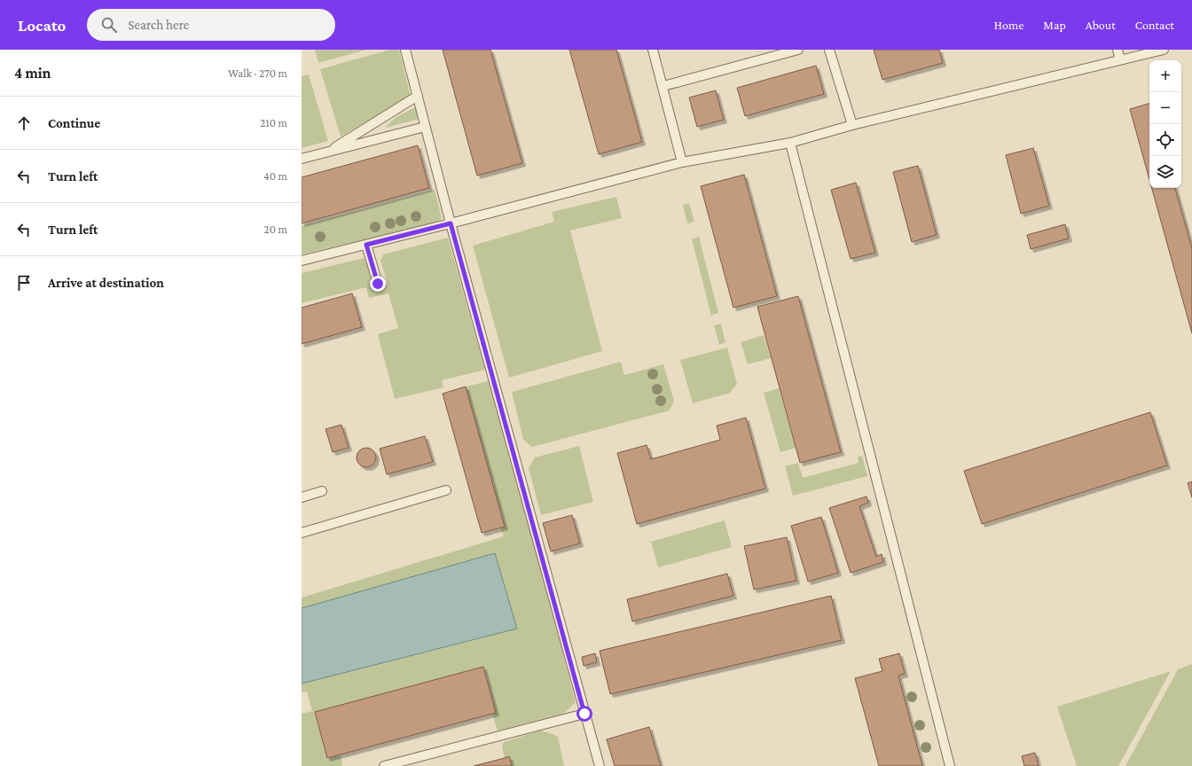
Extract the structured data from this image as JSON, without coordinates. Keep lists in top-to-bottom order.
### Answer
{
  "page": {
    "header": "Locato",
    "search": "Search here",
    "nav": [
      "Home",
      "Map",
      "About",
      "Contact"
    ],
    "heading": ["4 min", "Walk · 270 m"],
    "map_buttons": ["+", "−"],
    "list": [
      ["Continue", "210 m"],
      ["Turn left", "40 m"],
      ["Turn left", "20 m"],
      "Arrive at destination"
    ]
  }
}
